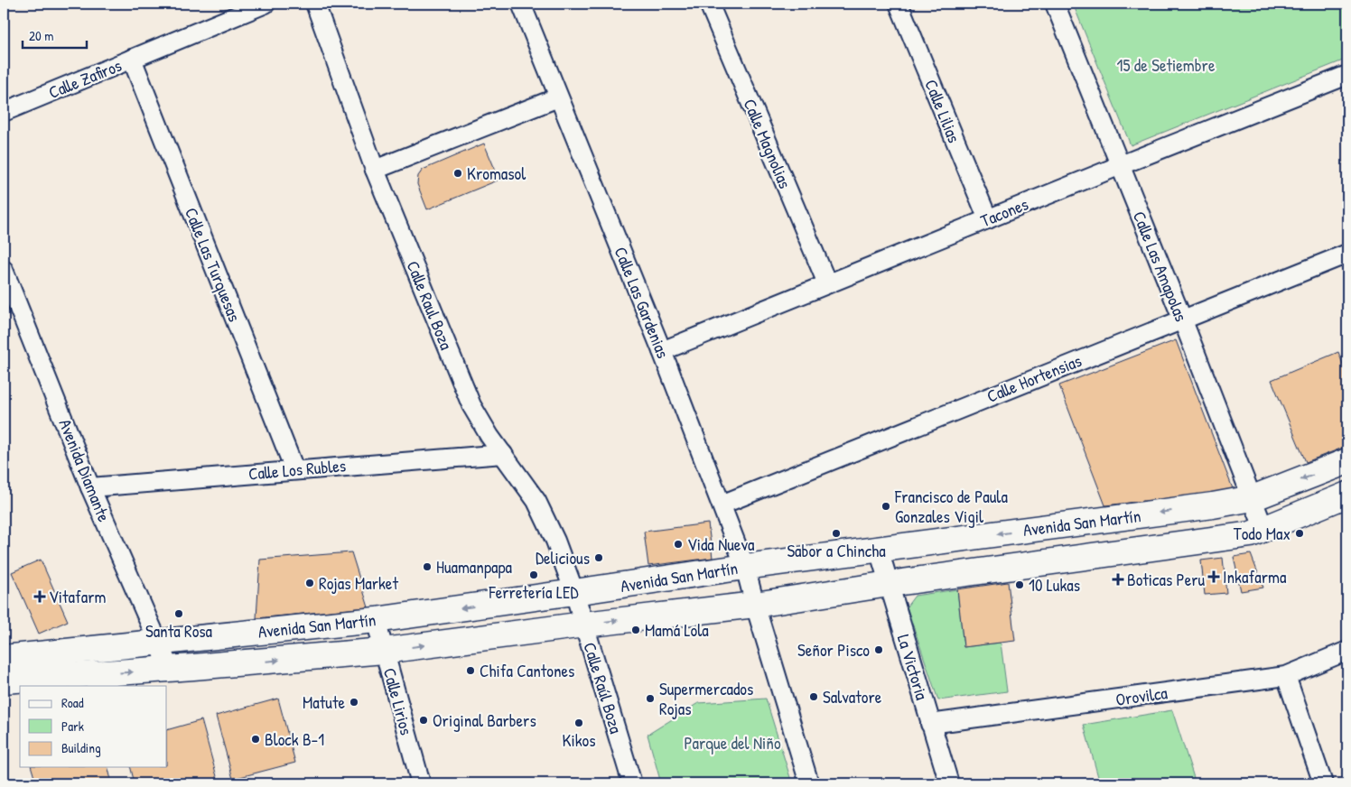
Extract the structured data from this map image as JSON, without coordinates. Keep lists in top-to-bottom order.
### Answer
{
  "streets": {
    "main road": ["Avenida San Martín"],
    "street": [
      "Calle Zafiros",
      "Calle Lilias",
      "Calle Magnolias",
      "Tacones",
      "Calle Las Turquesas",
      "Calle Las Amapolas",
      "Calle Las Gardenias",
      "Calle Raul Boza",
      "Calle Hortensias",
      "Calle Los Rubles",
      "Avenida Diamante",
      "La Victoria",
      "Calle Raúl Boza",
      "Orovilca",
      "Calle Lirios"
    ]
  },
  "crossings": [
    ["Calle Zafiros", "Calle Las Turquesas"],
    ["Calle Lilias", "Tacones"],
    ["Calle Magnolias", "Tacones"],
    ["Tacones", "Calle Las Amapolas"],
    ["Tacones", "Calle Las Gardenias"],
    ["Calle Las Turquesas", "Calle Los Rubles"],
    ["Calle Las Amapolas", "Calle Hortensias"],
    ["Calle Las Amapolas", "Avenida San Martín"],
    ["Calle Las Gardenias", "Calle Hortensias"],
    ["Calle Las Gardenias", "Avenida San Martín"],
    ["Calle Raul Boza", "Calle Los Rubles"],
    ["Calle Raul Boza", "Avenida San Martín"],
    ["Calle Raul Boza", "Calle Raúl Boza"],
    ["Calle Los Rubles", "Avenida Diamante"],
    ["Avenida Diamante", "Avenida San Martín"],
    ["Avenida San Martín", "La Victoria"],
    ["Avenida San Martín", "Calle Raúl Boza"],
    ["Avenida San Martín", "Calle Lirios"],
    ["La Victoria", "Orovilca"]
  ],
  "parks": ["15 de Setiembre", "Parque del Niño"],
  "places": {
    "other": [
      "Kromasol",
      "Francisco de Paula Gonzales Vigil",
      "Sabor a Chincha",
      "Todo Max",
      "Vida Nueva",
      "Delicious",
      "Huamanpapa",
      "Ferretería LED",
      "Rojas Market",
      "10 Lukas",
      "Santa Rosa",
      "Mamá Lola",
      "Señor Pisco",
      "Chifa Cantones",
      "Salvatore",
      "Supermercados Rojas",
      "Matute",
      "Original Barbers",
      "Kikos",
      "Block B-1"
    ],
    "health": ["Inkafarma", "Boticas Peru", "Vitafarm"]
  },
  "legend": ["Road", "Park", "Building"],
  "scale_bar": "20 m"
}
